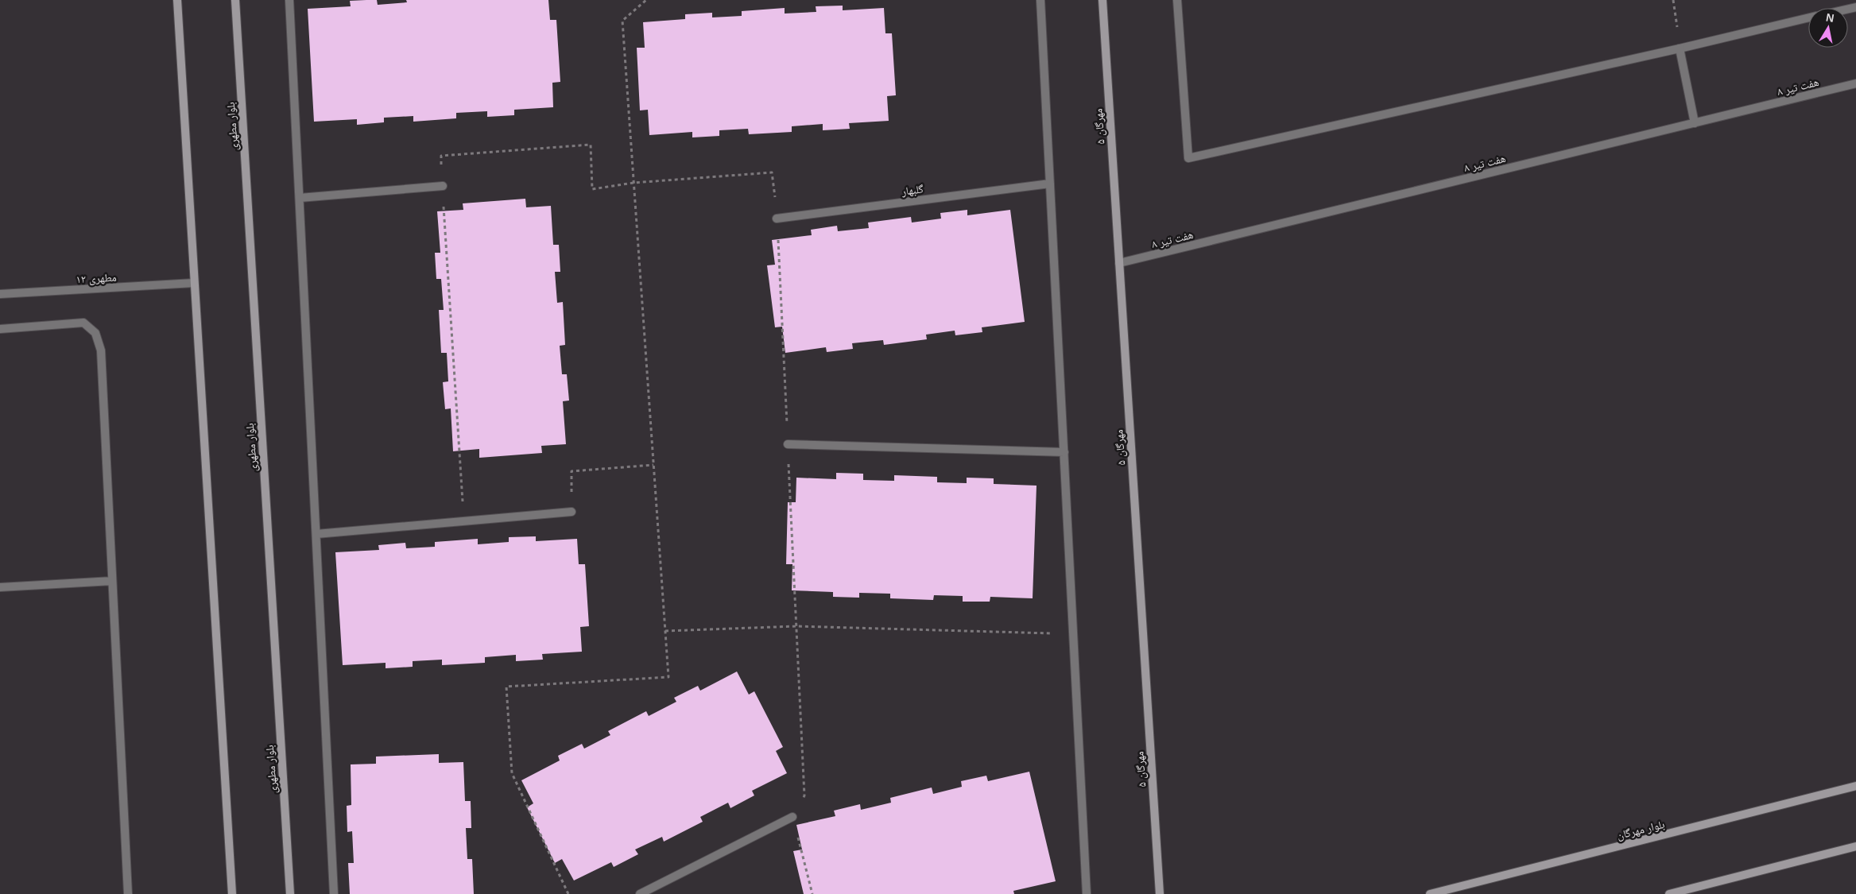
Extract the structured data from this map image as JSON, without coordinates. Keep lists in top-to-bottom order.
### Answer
{
  "streets": {
    "street": [
      "هفت تیر ۸",
      "بلوار مطهری",
      "مهرگان ۵",
      "گلبهار",
      "مطهری ۱۲",
      "بلوار مهرگان"
    ]
  },
  "crossings": [
    ["هفت تیر ۸", "مهرگان ۵"]
  ],
  "north": "top"
}
